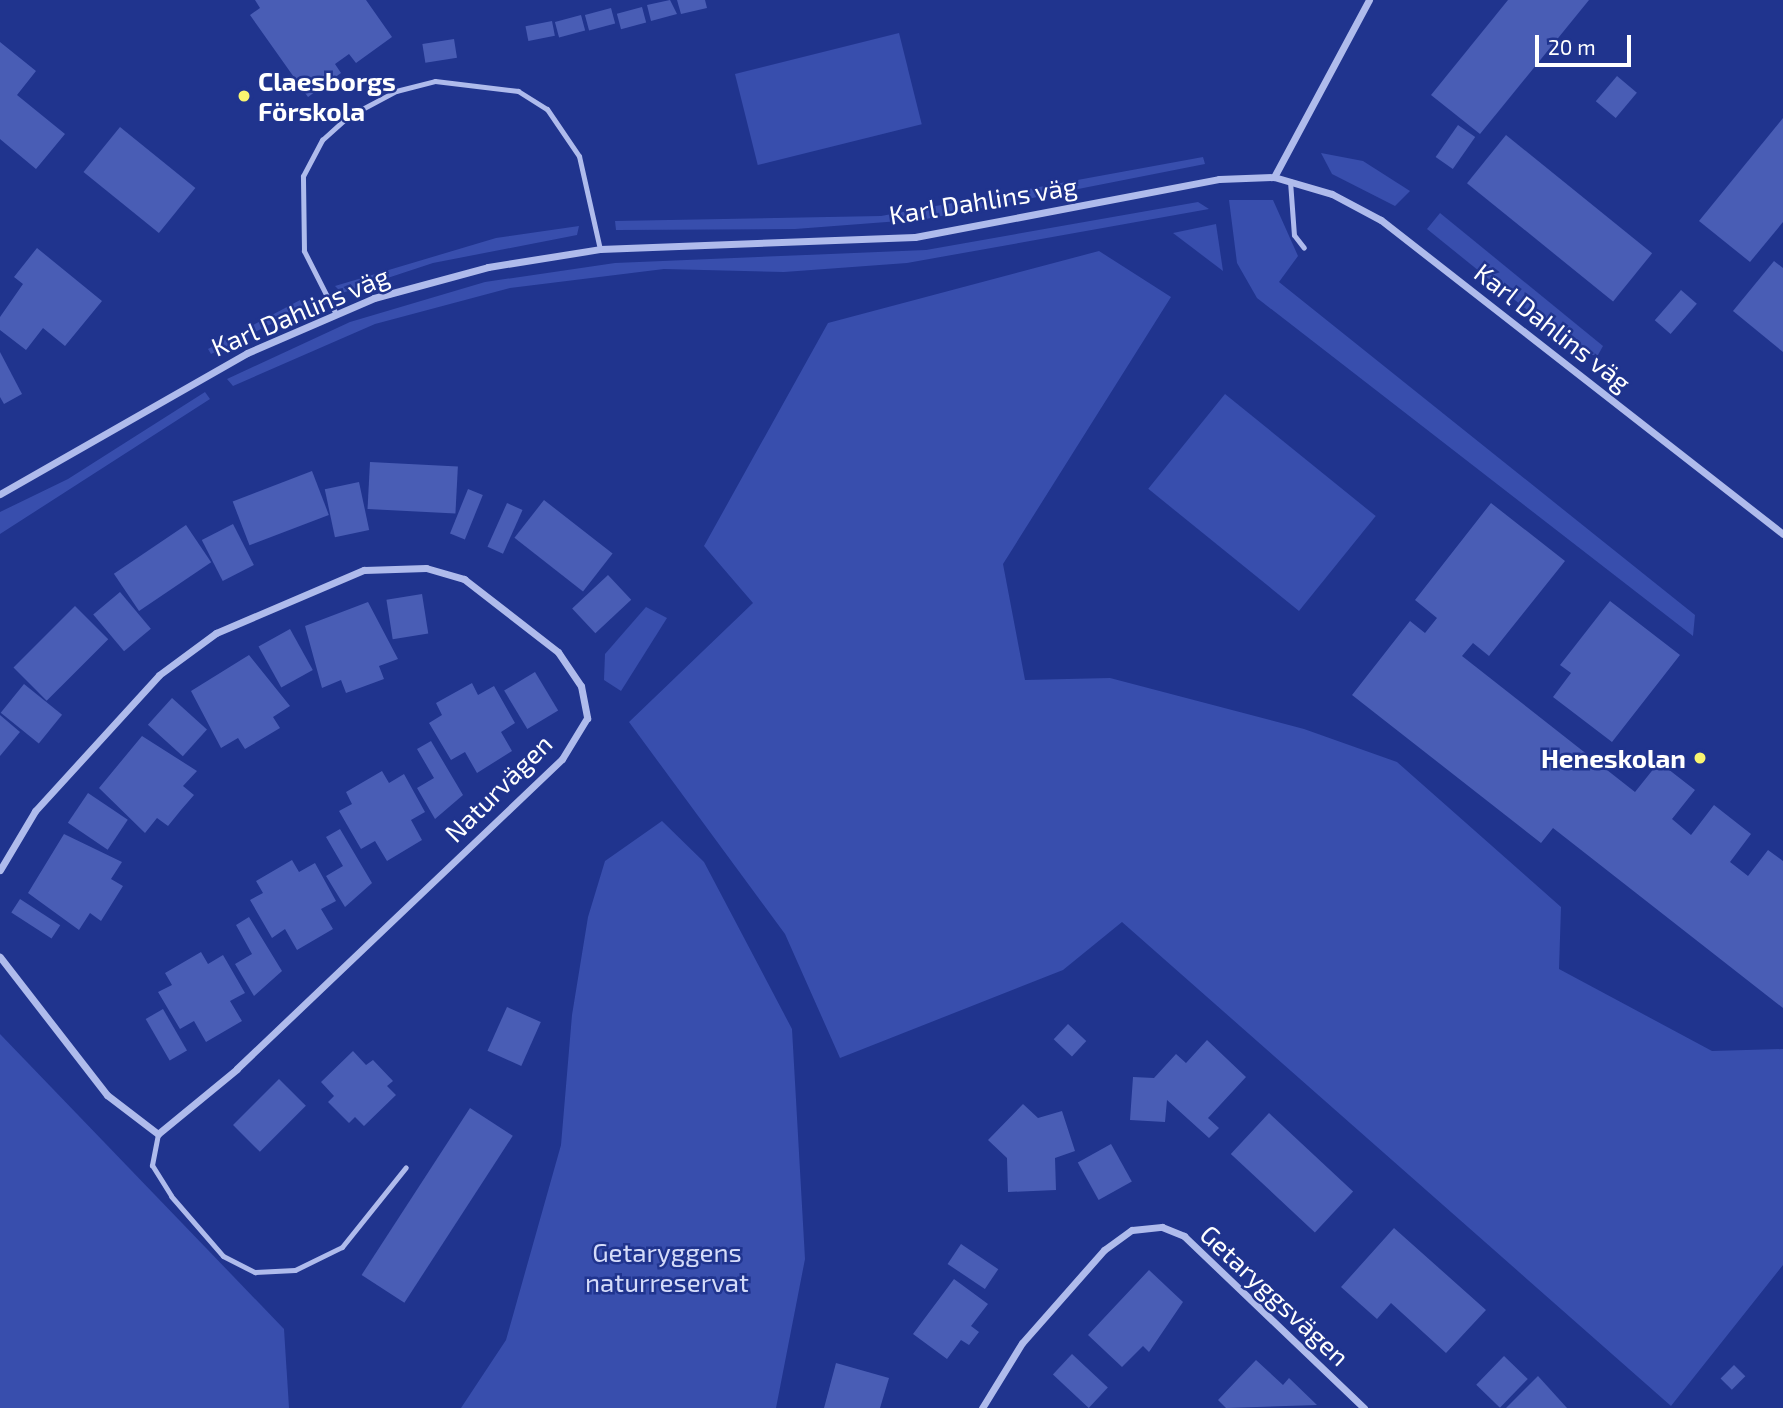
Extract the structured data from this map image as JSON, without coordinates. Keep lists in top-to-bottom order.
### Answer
{
  "streets": {
    "street": ["Karl Dahlins väg", "Naturvägen", "Getaryggsvägen"]
  },
  "parks": ["Getaryggens naturreservat"],
  "places": ["Claesborgs Förskola", "Heneskolan"],
  "scale_bar": "20 m"
}
